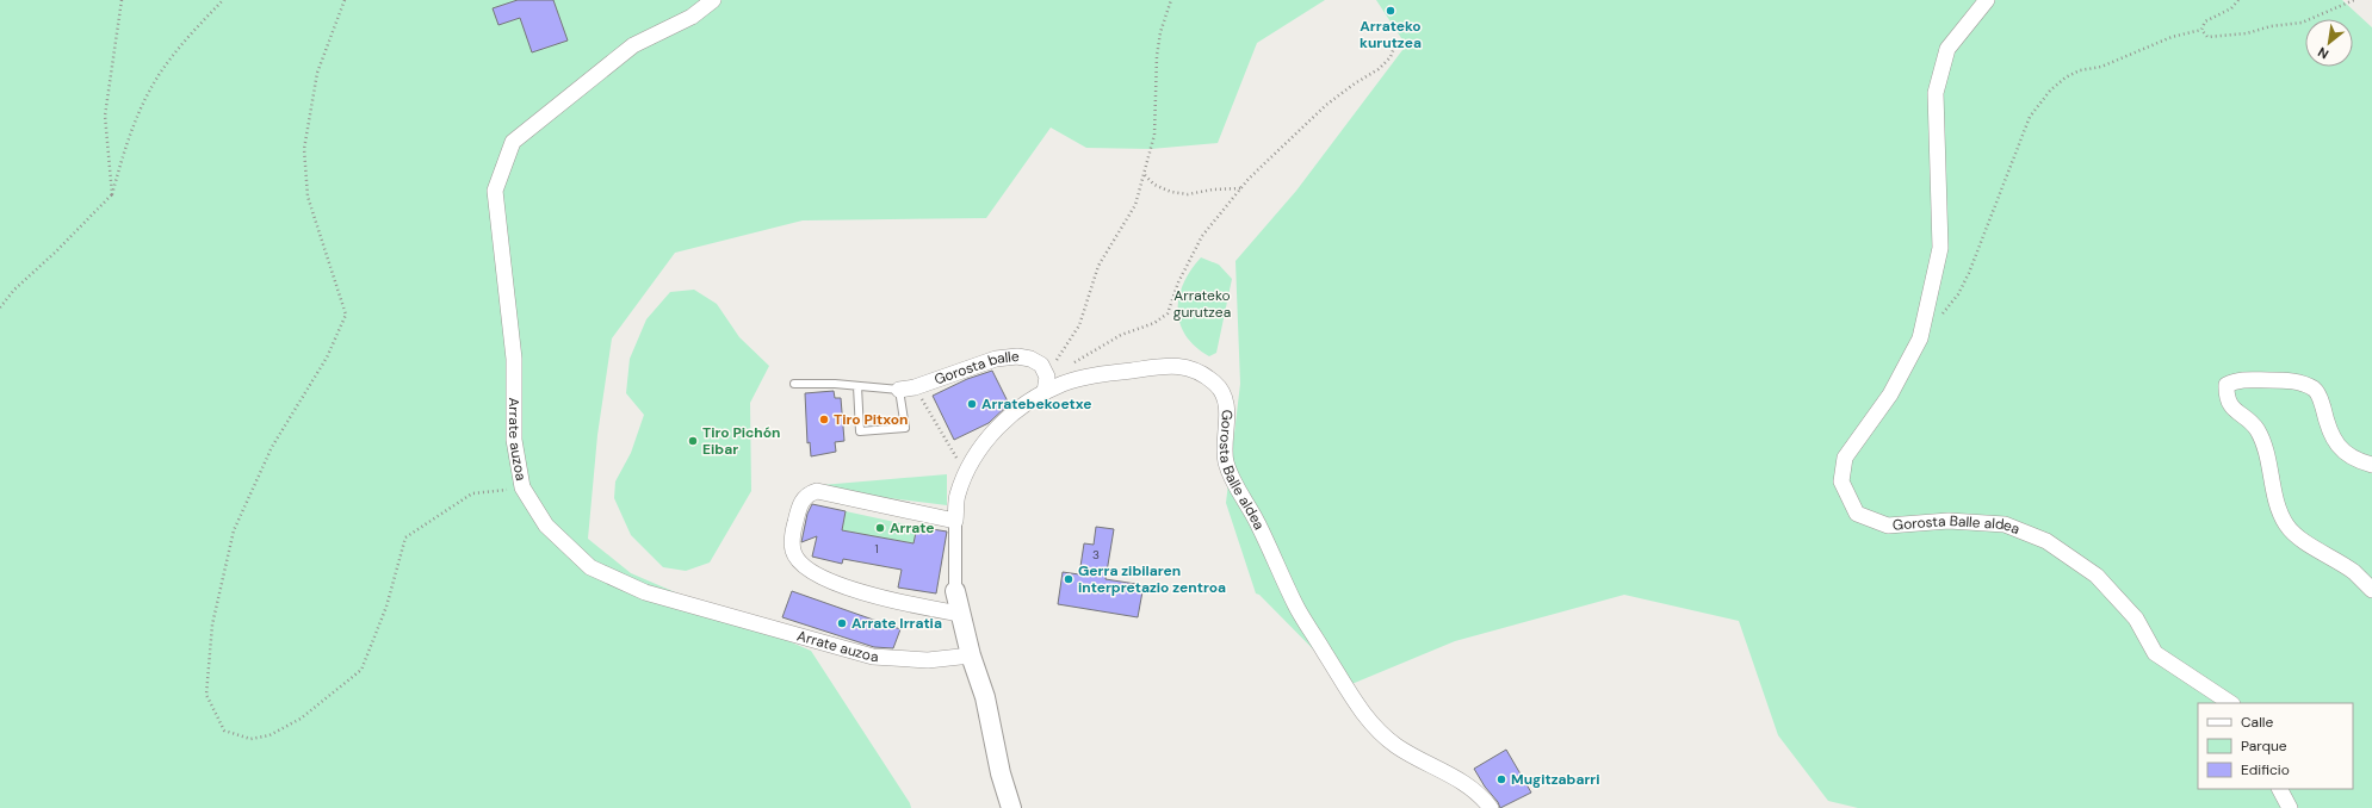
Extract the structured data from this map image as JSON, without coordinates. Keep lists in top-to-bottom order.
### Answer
{
  "streets": {
    "street": ["Gorosta balle", "Arrate auzoa", "Gorosta Balle aldea"]
  },
  "crossings": [
    ["Gorosta balle", "Gorosta Balle aldea"]
  ],
  "parks": ["Arrateko gurutzea"],
  "places": [
    "Arrateko kurutzea",
    "Arratebekoetxe",
    "Tiro Pitxon",
    "Tiro Pichón Eibar",
    "Arrate",
    "Gerra zibilaren interpretazio zentroa",
    "Arrate Irratia",
    "Mugitzabarri"
  ],
  "house_numbers": ["1", "3"],
  "legend": ["Calle", "Parque", "Edificio"],
  "north": "bottom left"
}
